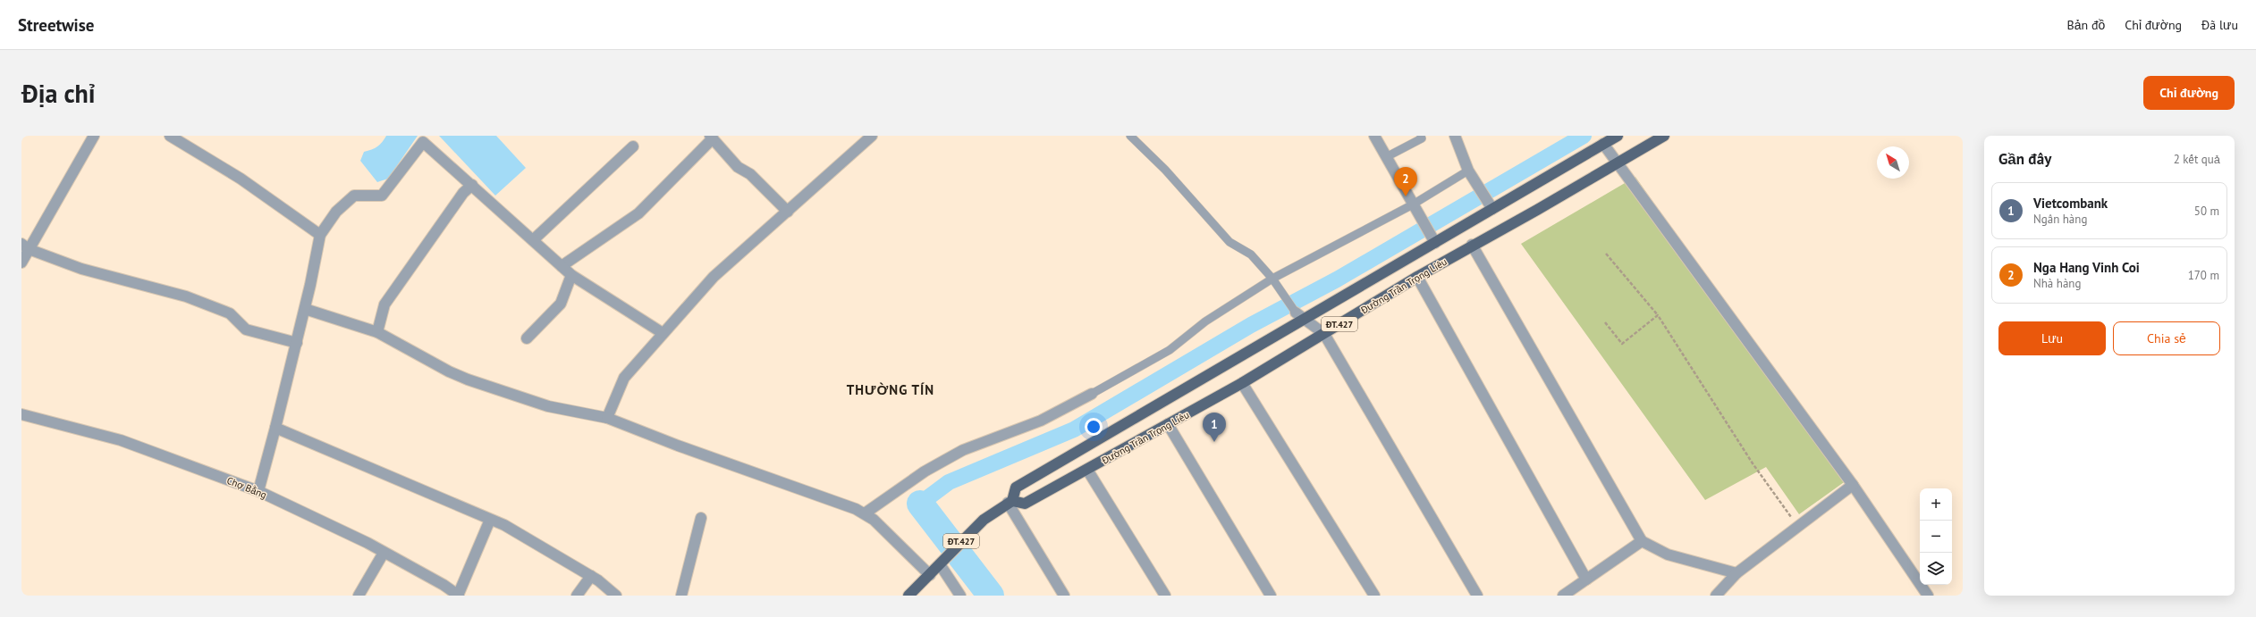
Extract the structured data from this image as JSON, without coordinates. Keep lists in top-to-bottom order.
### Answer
{
  "streets": {
    "main road": ["Đường Trần Trọng Liêu", "ĐT.427"],
    "street": ["Chợ Bằng"]
  },
  "crossings": [
    ["Đường Trần Trọng Liêu", "ĐT.427"]
  ],
  "districts": ["THƯỜNG TÍN"],
  "north": "top left",
  "page": {
    "header": "Streetwise",
    "nav": ["Bản đồ", "Chỉ đường", "Đã lưu"],
    "buttons": [
      "Chỉ đường",
      ["Lưu", "Chia sẻ"]
    ],
    "title": "Địa chỉ",
    "heading": ["Gần đây", "2 kết quả"],
    "pins": ["2", "1"],
    "list": [
      {
        "mark": "1",
        "name": "Vietcombank",
        "note": "Ngân hàng",
        "value": "50 m"
      },
      {
        "mark": "2",
        "name": "Nga Hang Vinh Coi",
        "note": "Nhà hàng",
        "value": "170 m"
      }
    ],
    "map_buttons": ["+", "−"]
  }
}
